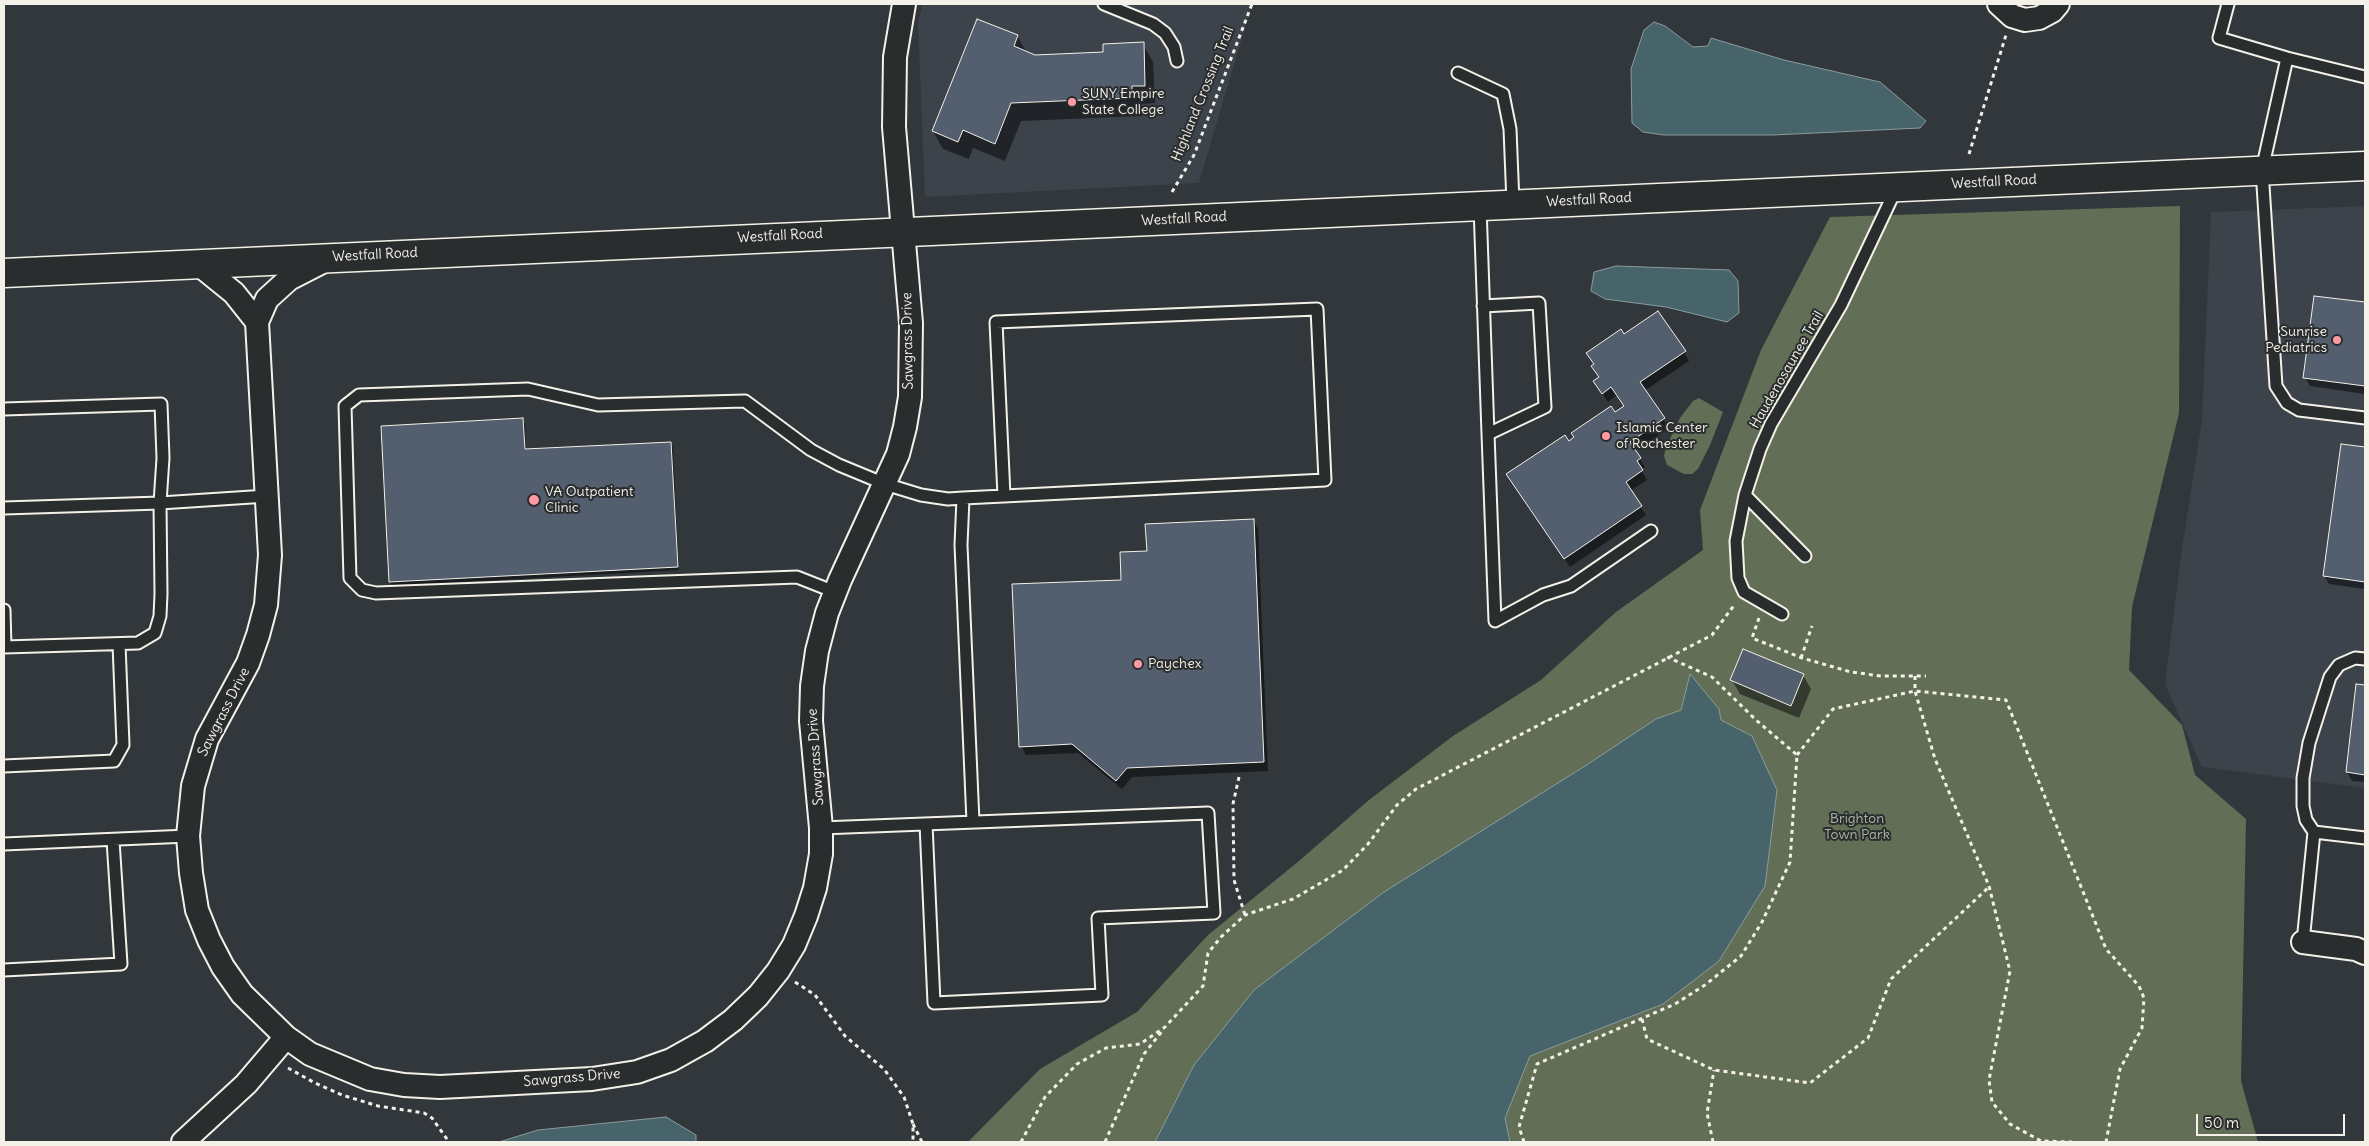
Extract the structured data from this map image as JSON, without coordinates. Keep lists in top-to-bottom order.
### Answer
{
  "streets": {
    "street": ["Westfall Road", "Sawgrass Drive"],
    "lane": ["Haudenosaunee Trail"],
    "path": ["Highland Crossing Trail"]
  },
  "crossings": [
    ["Westfall Road", "Sawgrass Drive"],
    ["Westfall Road", "Haudenosaunee Trail"]
  ],
  "parks": ["Brighton Town Park"],
  "places": [
    "SUNY Empire State College",
    "Sunrise Pediatrics",
    "Islamic Center of Rochester",
    "VA Outpatient Clinic",
    "Paychex"
  ],
  "scale_bar": "50 m"
}
